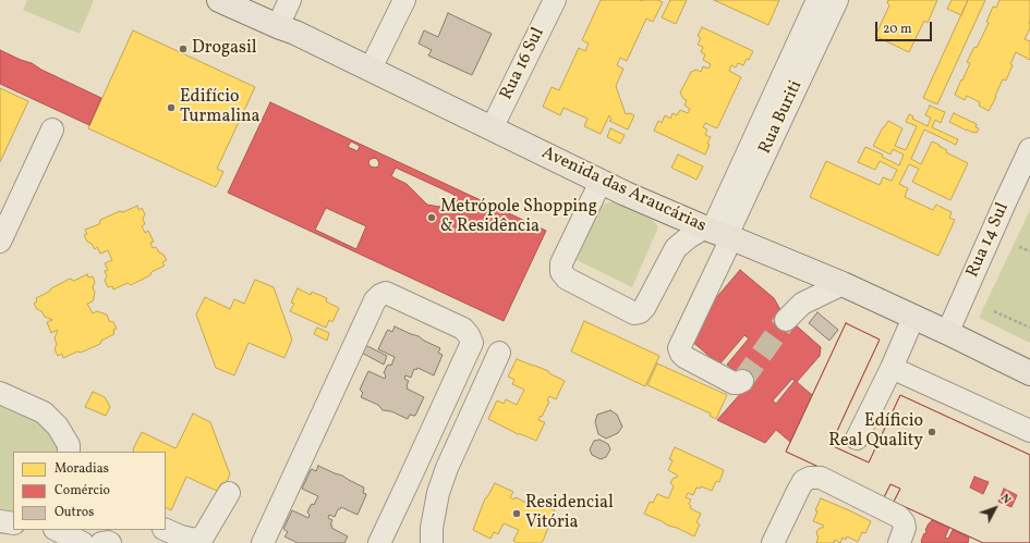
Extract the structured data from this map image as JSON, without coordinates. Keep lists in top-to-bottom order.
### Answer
{
  "streets": {
    "main road": ["Avenida das Araucárias"],
    "street": ["Rua 16 Sul", "Rua Buriti", "Rua 14 Sul"]
  },
  "crossings": [
    ["Rua 16 Sul", "Avenida das Araucárias"],
    ["Rua Buriti", "Avenida das Araucárias"],
    ["Avenida das Araucárias", "Rua 14 Sul"]
  ],
  "places": [
    "Drogasil",
    "Edifício Turmalina",
    "Metrópole Shopping & Residência",
    "Edíficio Real Quality",
    "Residencial Vitória"
  ],
  "legend": ["Moradias", "Comércio", "Outros"],
  "scale_bar": "20 m",
  "north": "top right"
}
